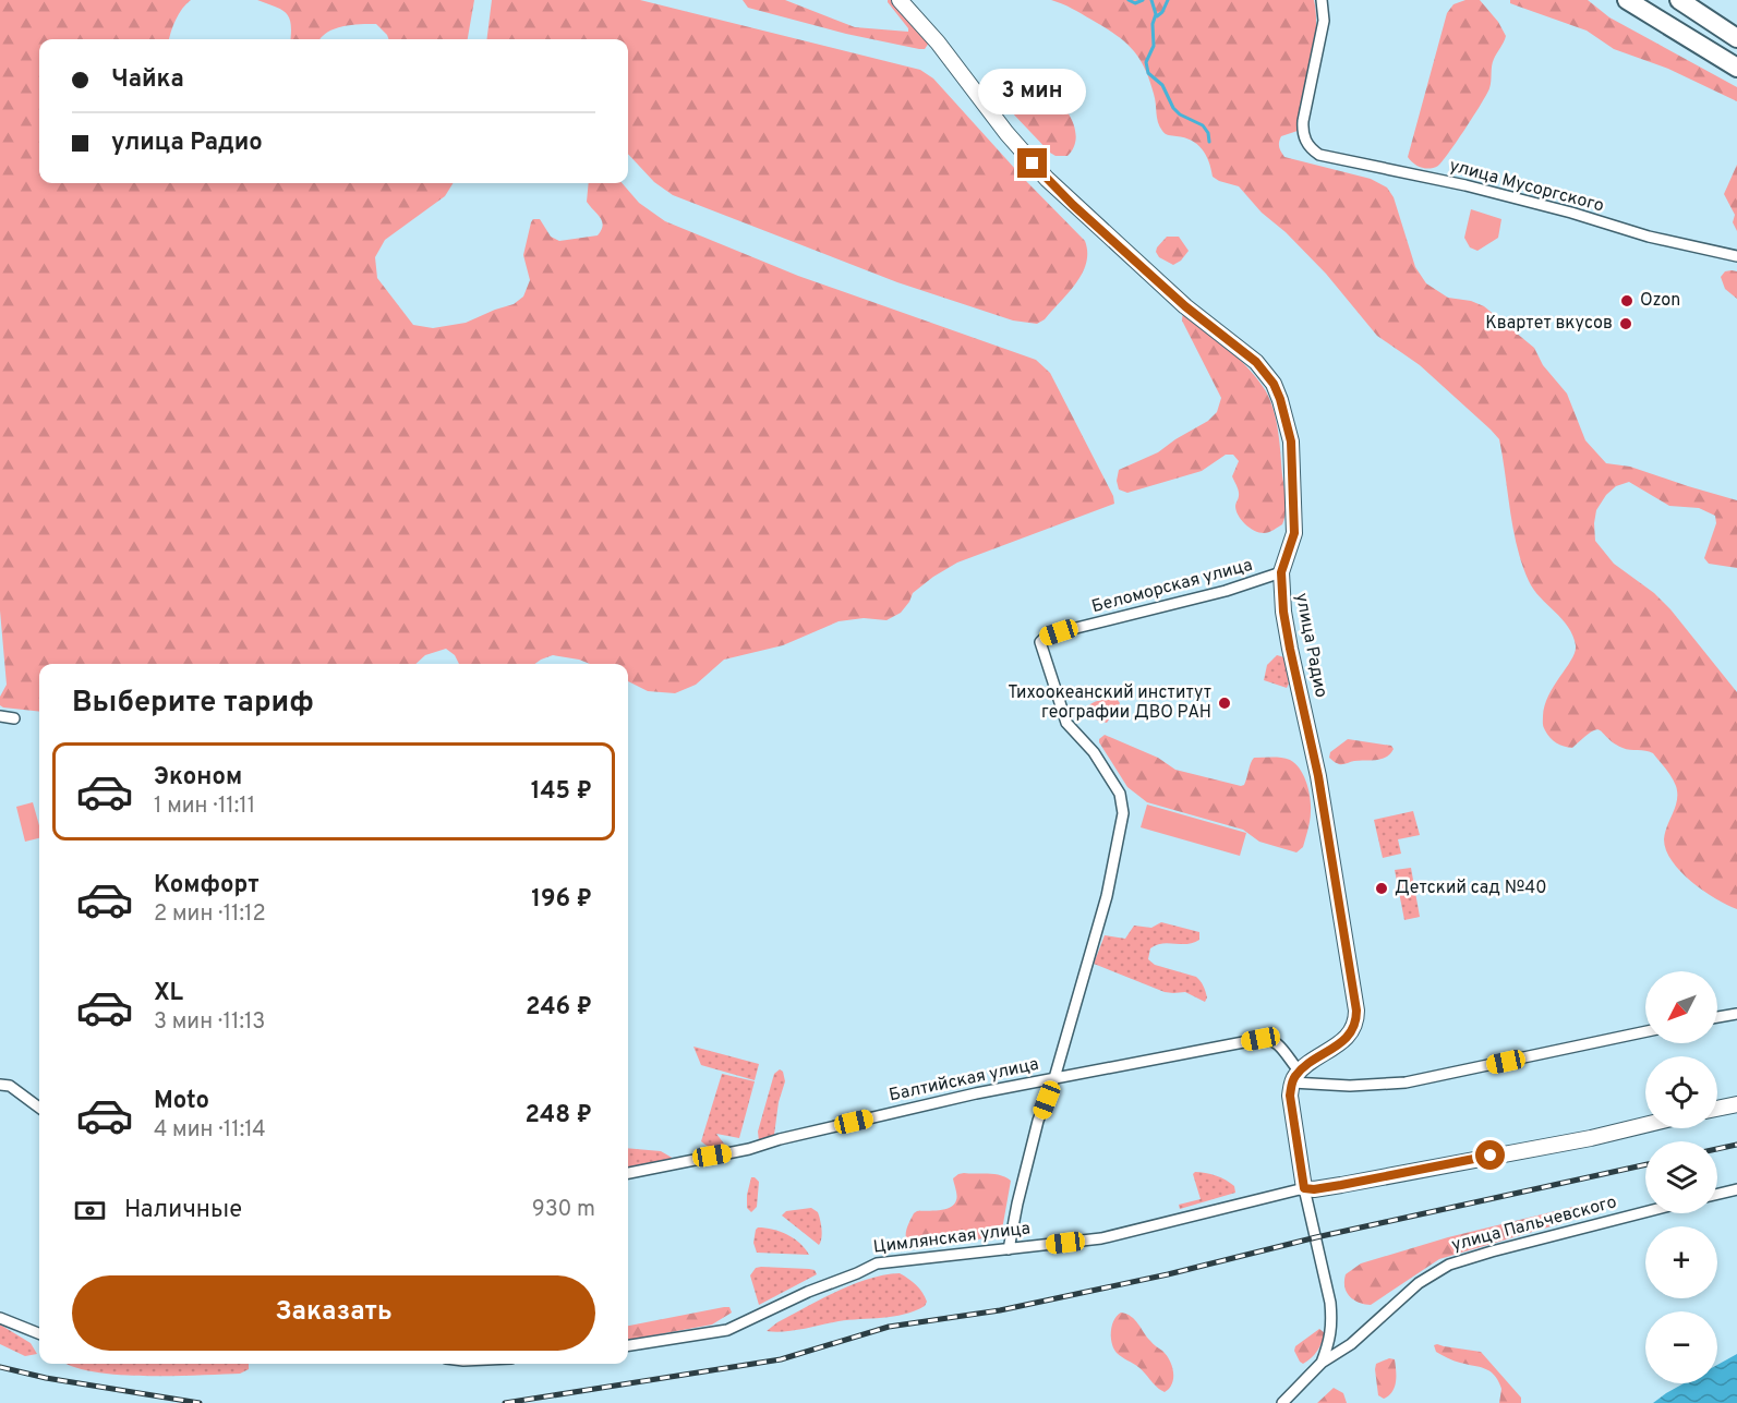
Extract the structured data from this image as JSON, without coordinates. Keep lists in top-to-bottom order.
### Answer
{
  "streets": {
    "main road": ["улица Радио"],
    "street": [
      "улица Мусоргского",
      "Беломорская улица",
      "Балтийская улица",
      "улица Пальчевского",
      "Цимлянская улица"
    ]
  },
  "crossings": [
    ["Беломорская улица", "улица Радио"],
    ["Беломорская улица", "Балтийская улица"],
    ["улица Радио", "Балтийская улица"]
  ],
  "places": [
    "Ozon",
    "Квартет вкусов",
    "Тихоокеанский институт географии ДВО РАН",
    "Детский сад №40"
  ],
  "north": "bottom left",
  "page": {
    "banner": ["Чайка", "улица Радио"],
    "bubble": "3 мин",
    "heading": "Выберите тариф",
    "list": [
      {
        "name": "Эконом",
        "note": "1 мин · 11:11",
        "value": "145 ₽"
      },
      {
        "name": "Комфорт",
        "note": "2 мин · 11:12",
        "value": "196 ₽"
      },
      {
        "name": "XL",
        "note": "3 мин · 11:13",
        "value": "246 ₽"
      },
      {
        "name": "Moto",
        "note": "4 мин · 11:14",
        "value": "248 ₽"
      }
    ],
    "map_buttons": ["+", "−"],
    "pay": ["Наличные", "930 m"],
    "buttons": "Заказать"
  }
}
